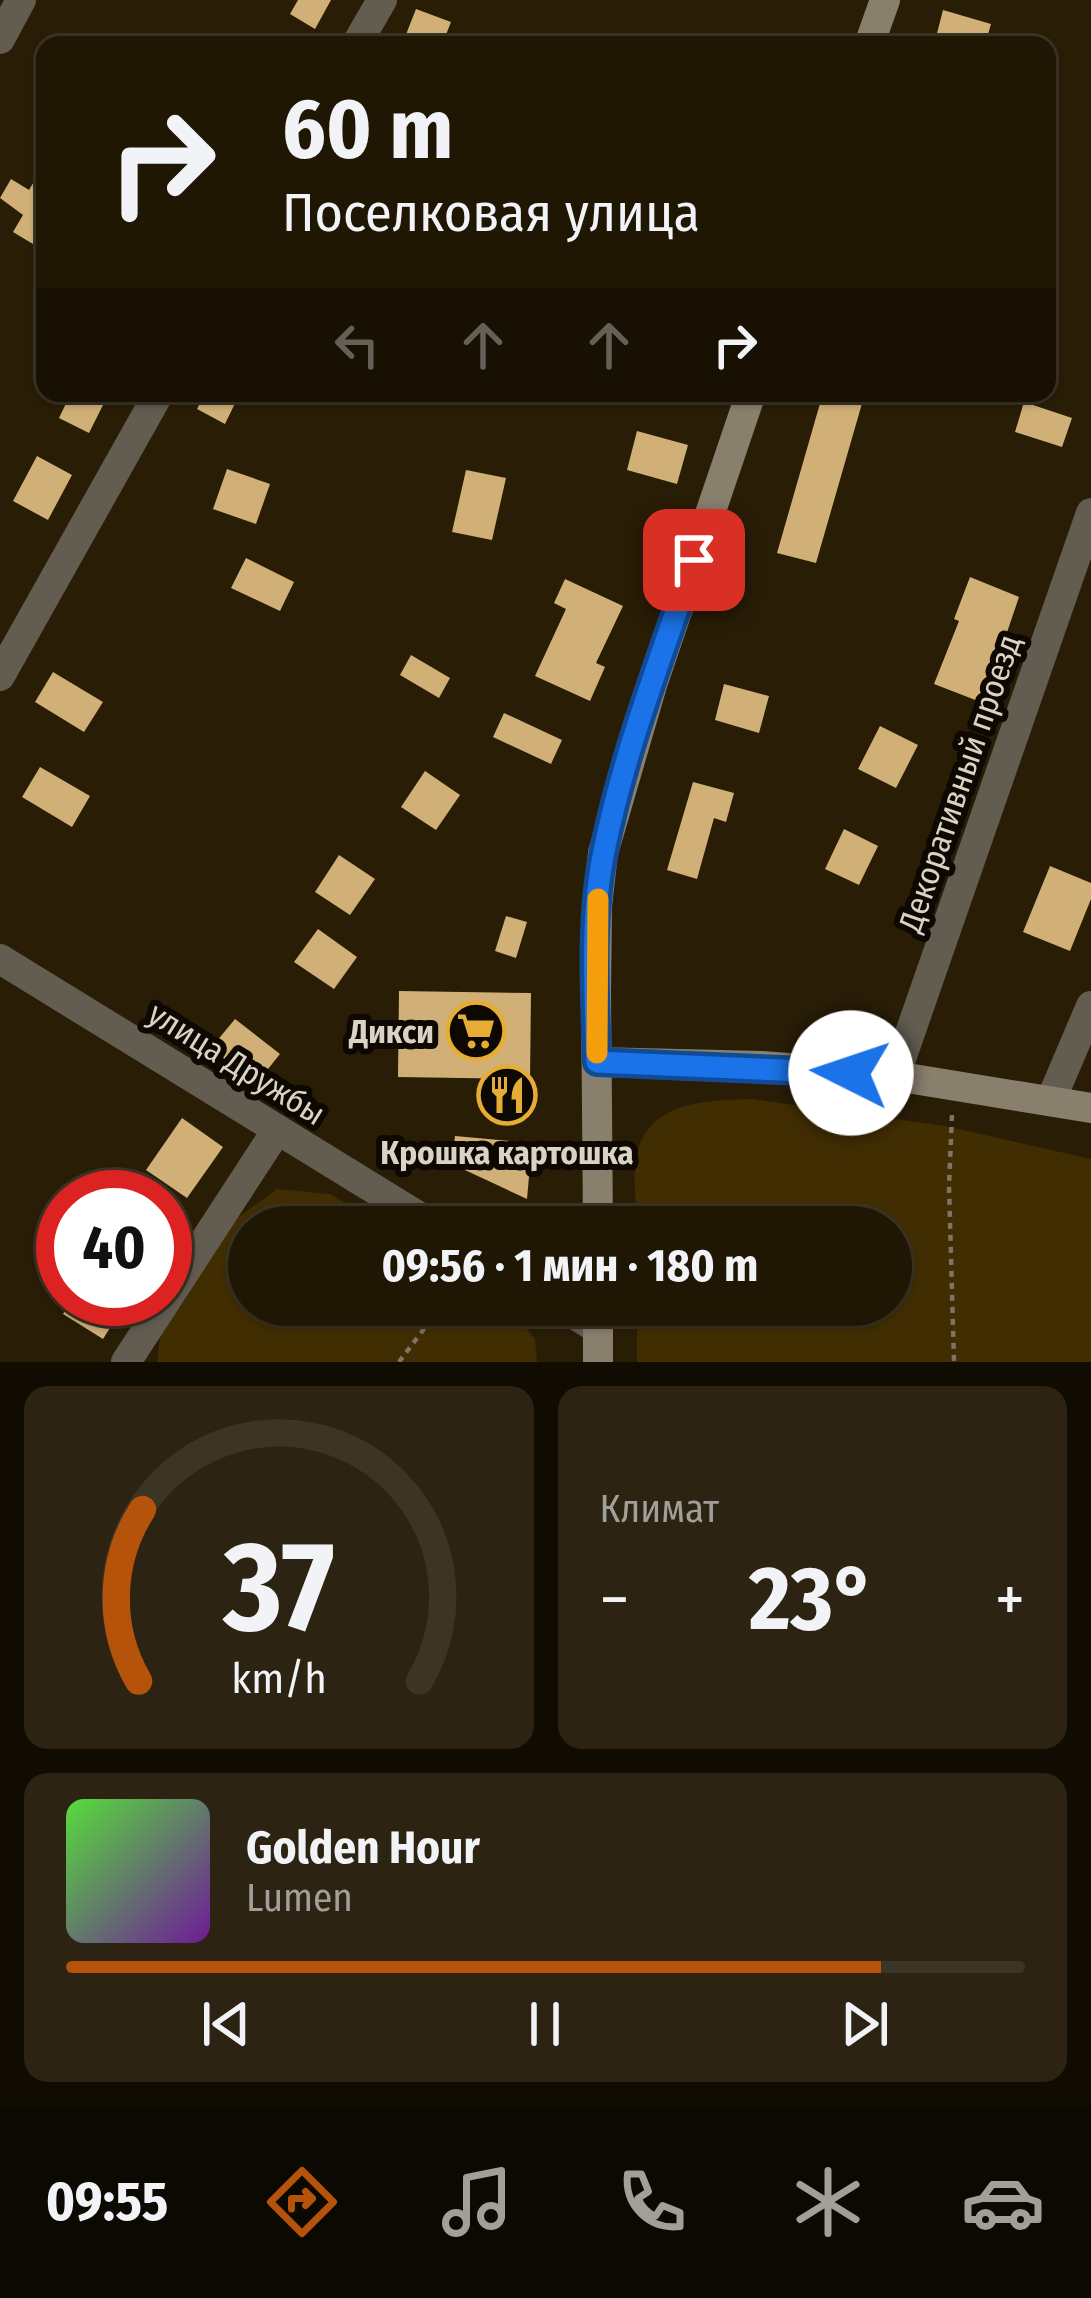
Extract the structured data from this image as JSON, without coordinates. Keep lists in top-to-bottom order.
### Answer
{
  "streets": {
    "street": ["Декоративный проезд", "улица Дружбы"]
  },
  "places": {
    "supermarket": ["Дикси"],
    "restaurant": ["Крошка картошка"]
  },
  "page": {
    "turn": ["60 m", "Поселковая улица"],
    "limit": "40",
    "trip": "09:56 · 1 мин · 180 m",
    "tile": "Климат",
    "heat": ["−", "23°", "+"],
    "song": ["Golden Hour", "Lumen"],
    "tabs": "09:55",
    "gauge": ["37", "km/h"]
  }
}
